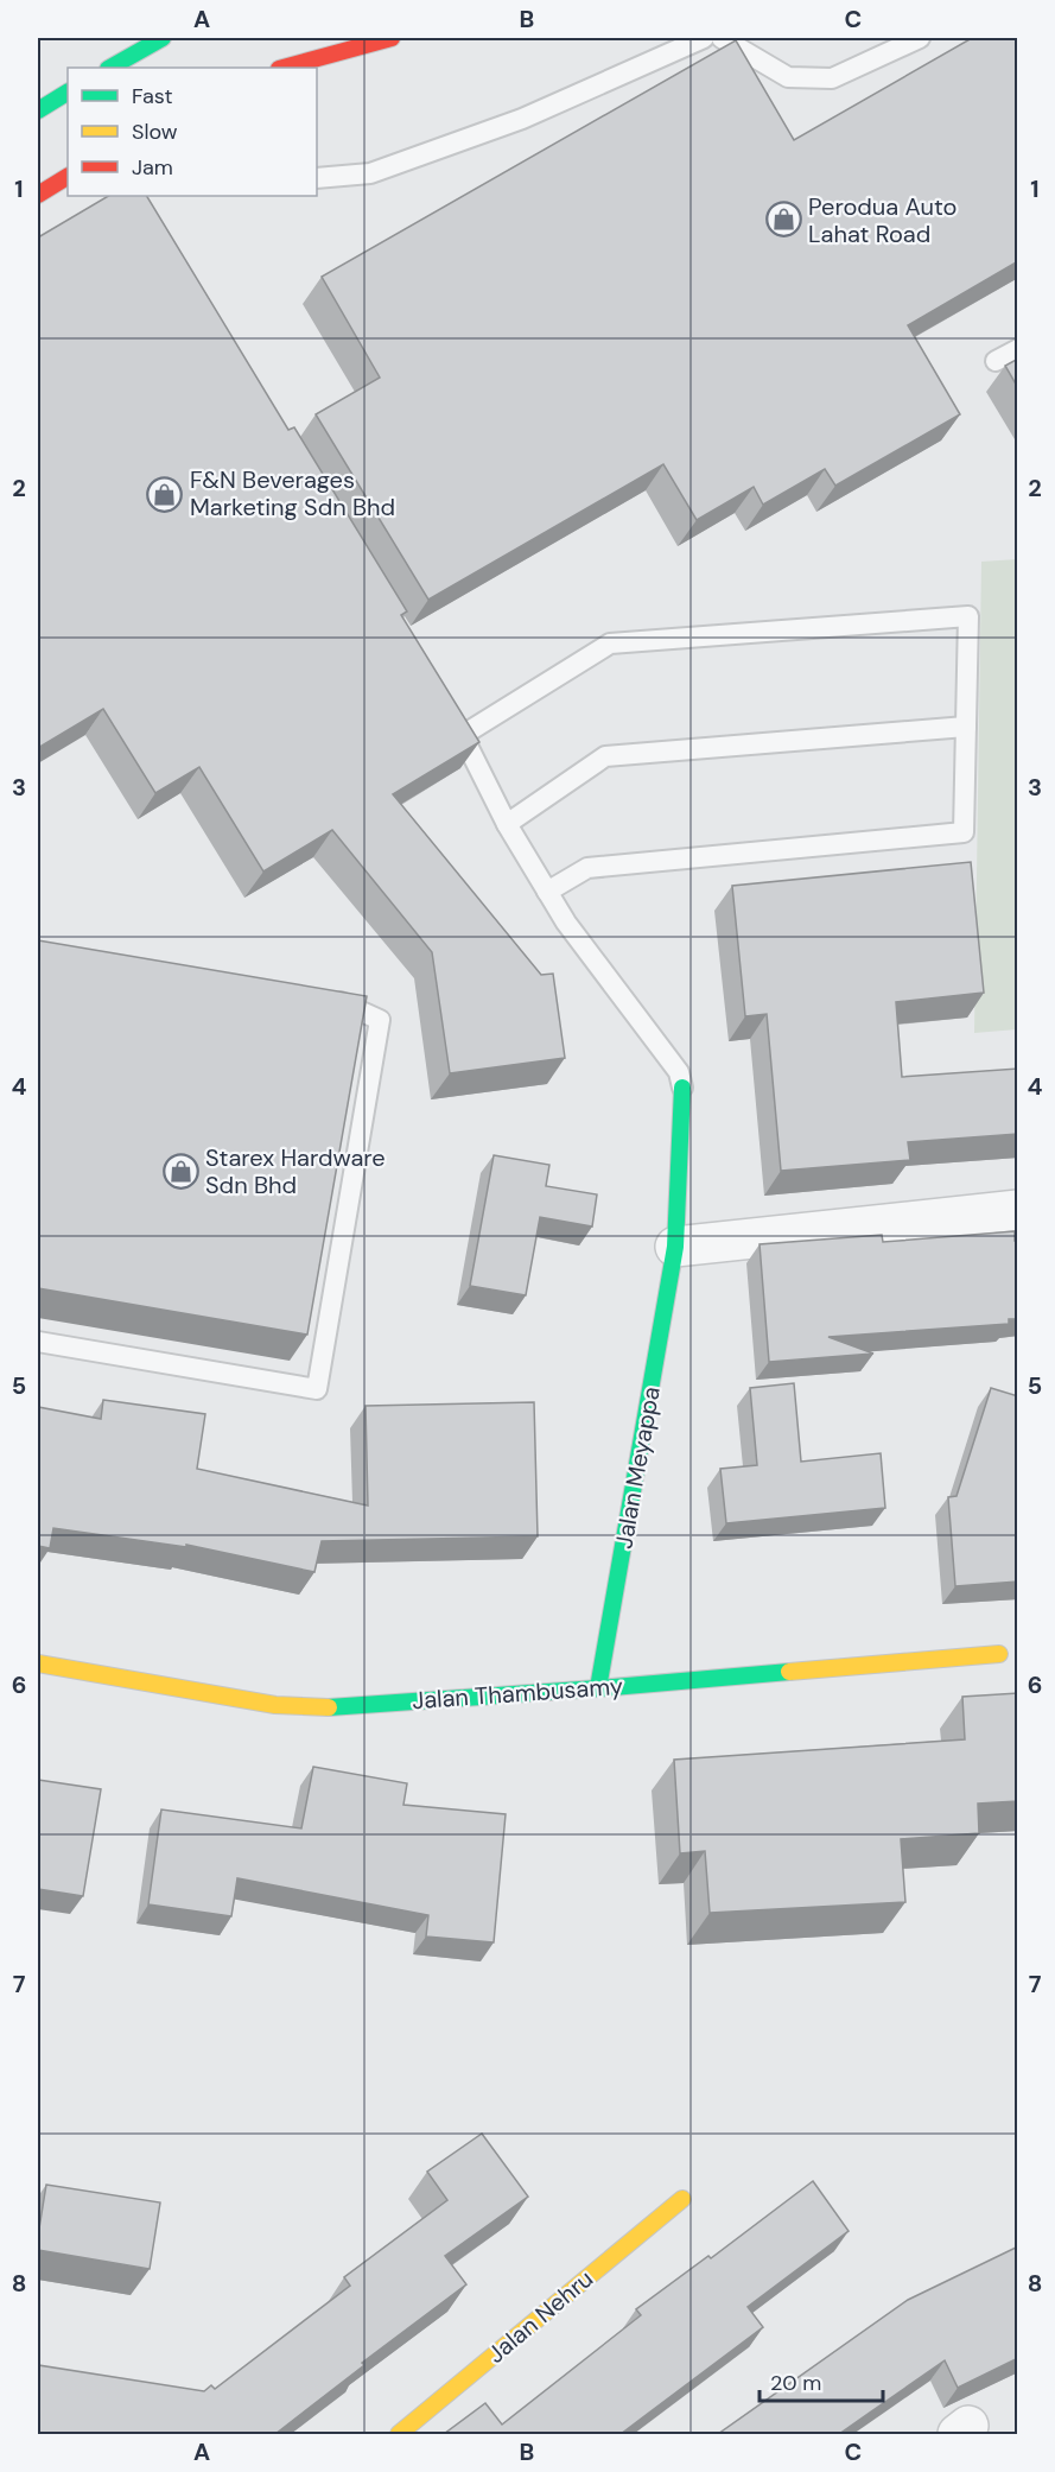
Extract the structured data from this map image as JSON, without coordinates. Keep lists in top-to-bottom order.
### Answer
{
  "streets": {
    "street": ["Jalan Meyappa", "Jalan Thambusamy", "Jalan Nehru"]
  },
  "crossings": [
    ["Jalan Meyappa", "Jalan Thambusamy"]
  ],
  "places": {
    "shop": ["Perodua Auto Lahat Road", "F&N Beverages Marketing Sdn Bhd", "Starex Hardware Sdn Bhd"]
  },
  "legend": ["Fast", "Slow", "Jam"],
  "scale_bar": "20 m",
  "grid": {
    "columns": ["A", "B", "C"],
    "rows": [
      "1",
      "2",
      "3",
      "4",
      "5",
      "6",
      "7",
      "8"
    ]
  }
}
